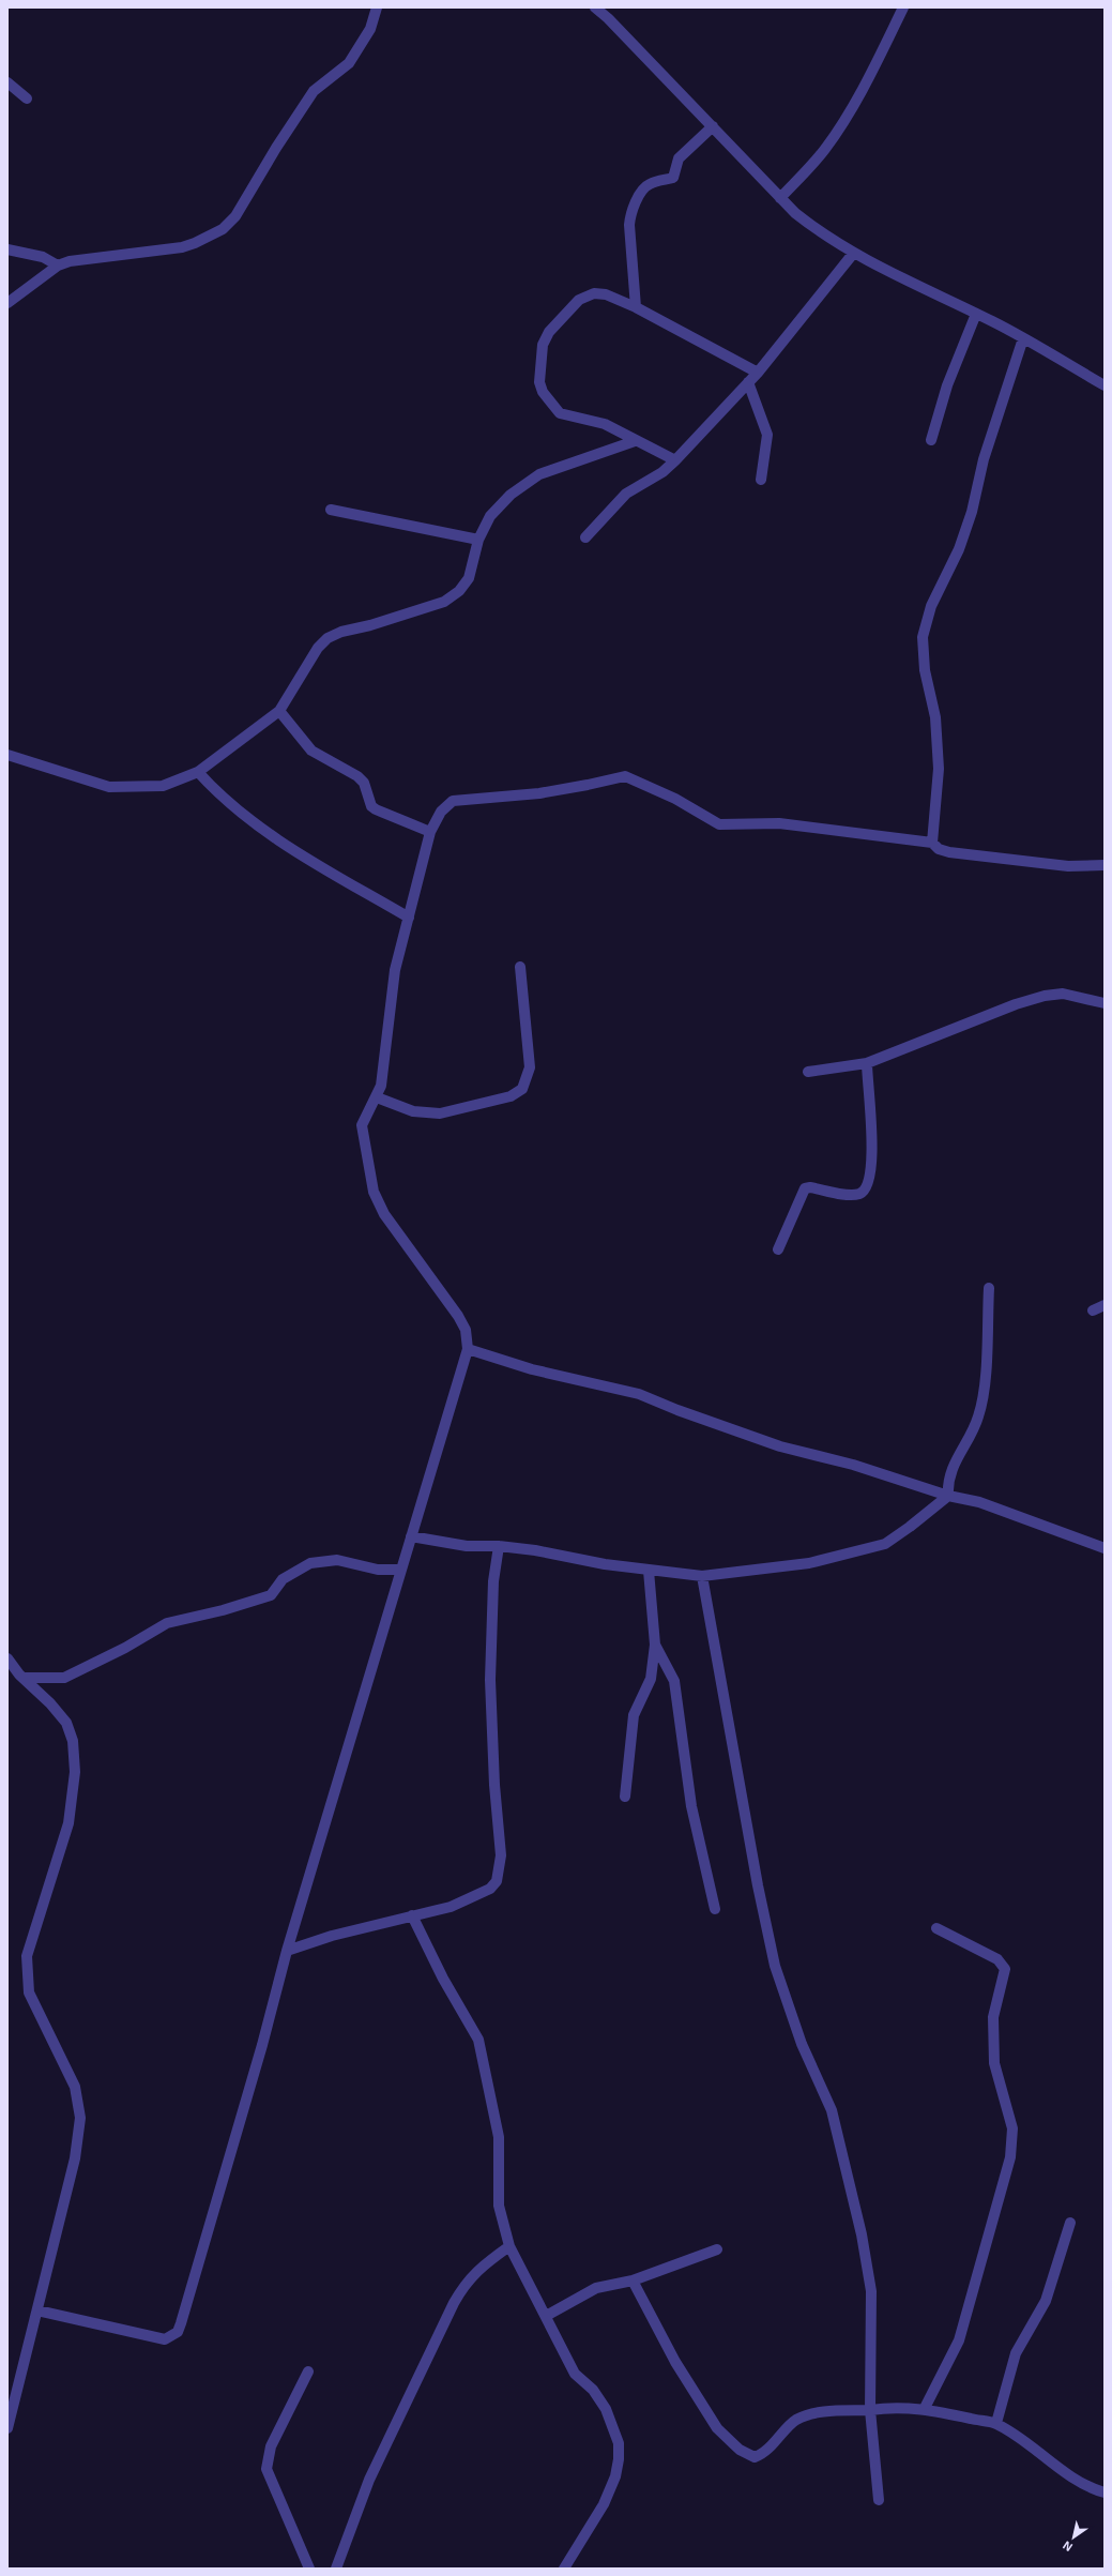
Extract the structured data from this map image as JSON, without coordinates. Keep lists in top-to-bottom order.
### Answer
{
  "north": "bottom left"
}
